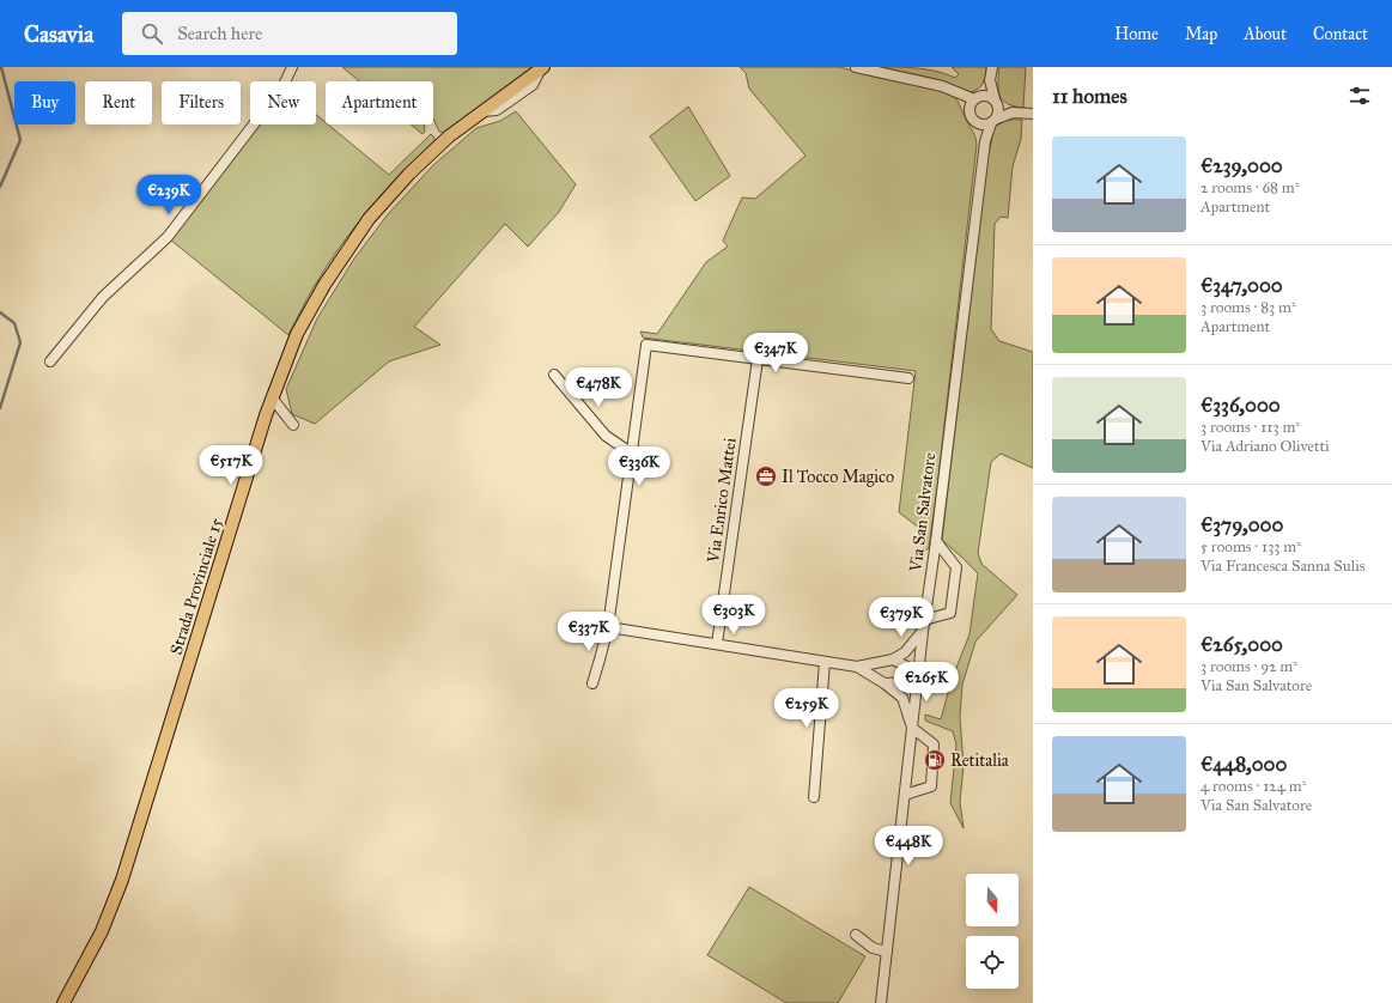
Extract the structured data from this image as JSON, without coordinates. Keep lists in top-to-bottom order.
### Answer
{
  "streets": {
    "main road": ["Strada Provinciale 15"],
    "street": ["Via Enrico Mattei", "Via San Salvatore"]
  },
  "places": {
    "office": ["Il Tocco Magico"],
    "fuel station": ["Retitalia"]
  },
  "north": "bottom",
  "page": {
    "header": "Casavia",
    "search": "Search here",
    "nav": [
      "Home",
      "Map",
      "About",
      "Contact"
    ],
    "heading": "11 homes",
    "chip": [
      "Buy",
      "Rent",
      "Filters",
      "New",
      "Apartment"
    ],
    "list": [
      {
        "name": "€239,000",
        "note": "2 rooms · 68 m² · Apartment"
      },
      {
        "name": "€347,000",
        "note": "3 rooms · 83 m² · Apartment"
      },
      {
        "name": "€336,000",
        "note": "3 rooms · 113 m² · Via Adriano Olivetti"
      },
      {
        "name": "€379,000",
        "note": "5 rooms · 133 m² · Via Francesca Sanna Sulis"
      },
      {
        "name": "€265,000",
        "note": "3 rooms · 92 m² · Via San Salvatore"
      },
      {
        "name": "€448,000",
        "note": "4 rooms · 124 m² · Via San Salvatore"
      }
    ],
    "price": [
      "€239K",
      "€347K",
      "€478K",
      "€517K",
      "€336K",
      "€303K",
      "€379K",
      "€337K",
      "€265K",
      "€259K",
      "€448K"
    ]
  }
}
